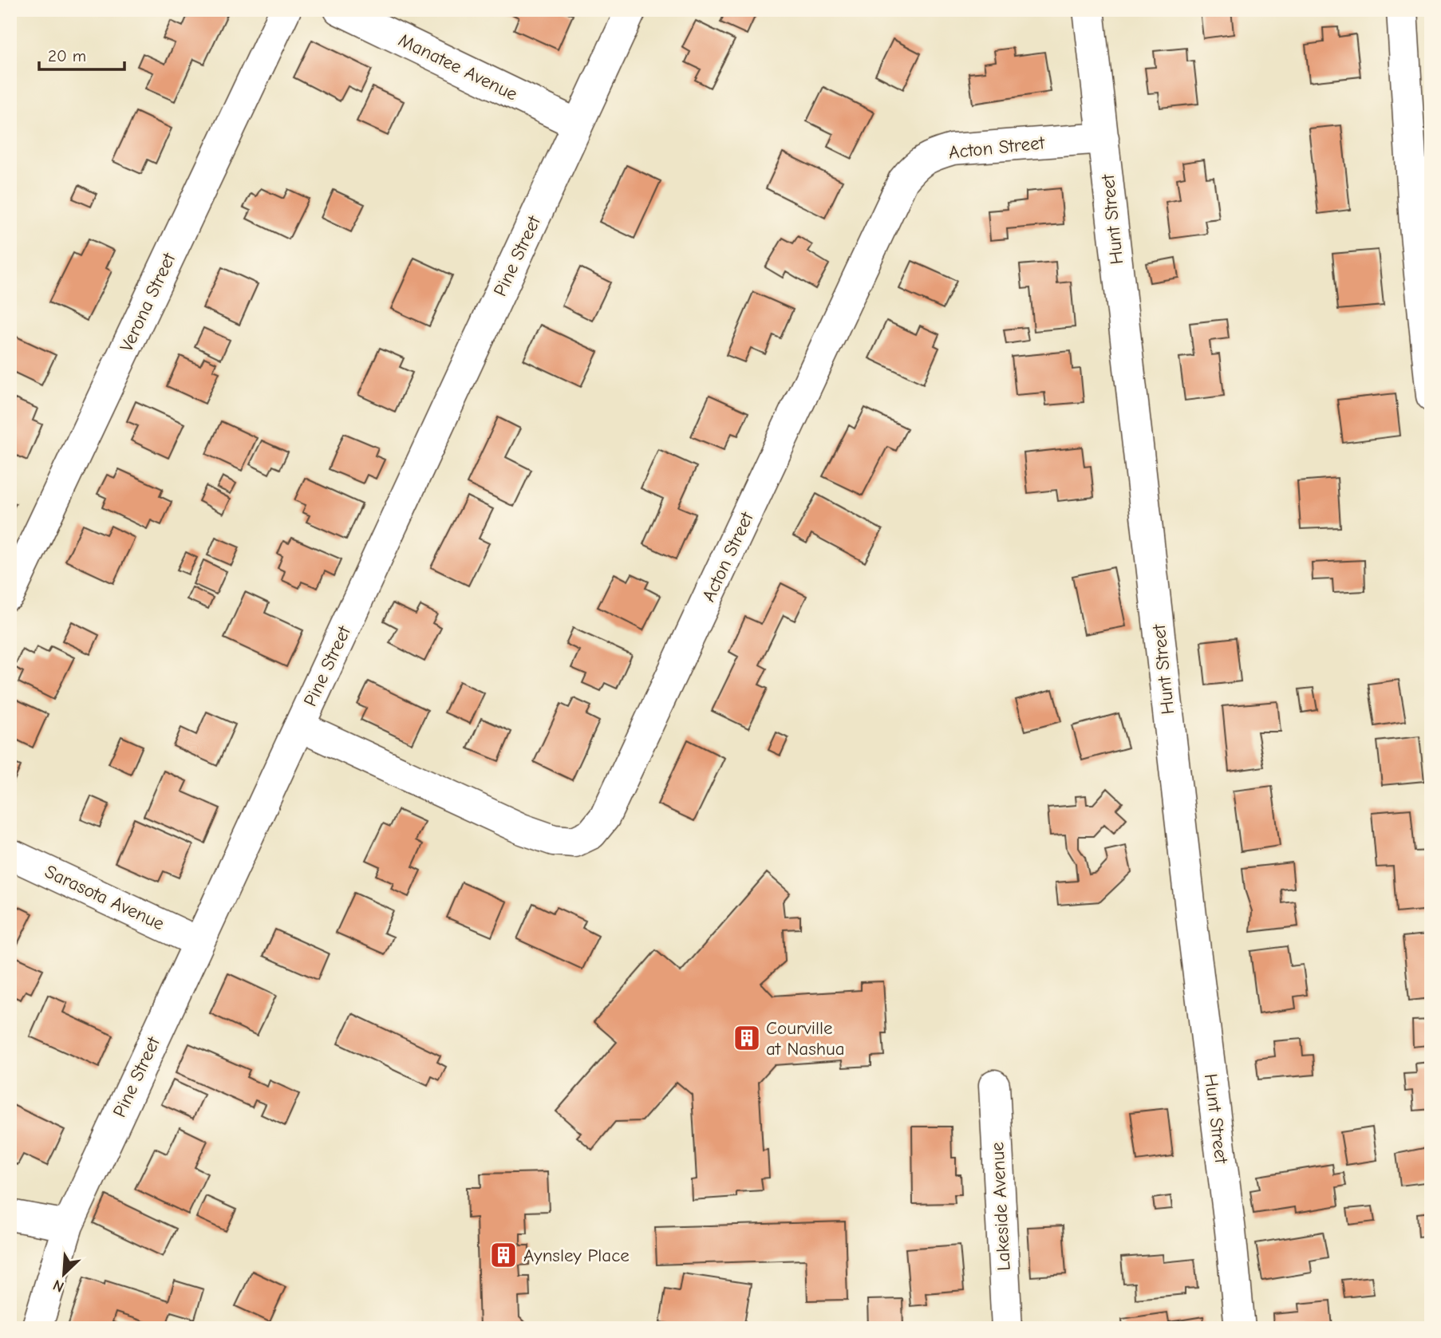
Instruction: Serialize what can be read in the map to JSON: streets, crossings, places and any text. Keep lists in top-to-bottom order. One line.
{"streets":{"street":["Manatee Avenue","Acton Street","Hunt Street","Pine Street","Verona Street","Sarasota Avenue","Lakeside Avenue"]},"crossings":[["Manatee Avenue","Pine Street"],["Acton Street","Hunt Street"],["Acton Street","Pine Street"],["Pine Street","Sarasota Avenue"]],"places":{"building":["Courville at Nashua","Aynsley Place"]},"scale_bar":"20 m","north":"bottom left"}
